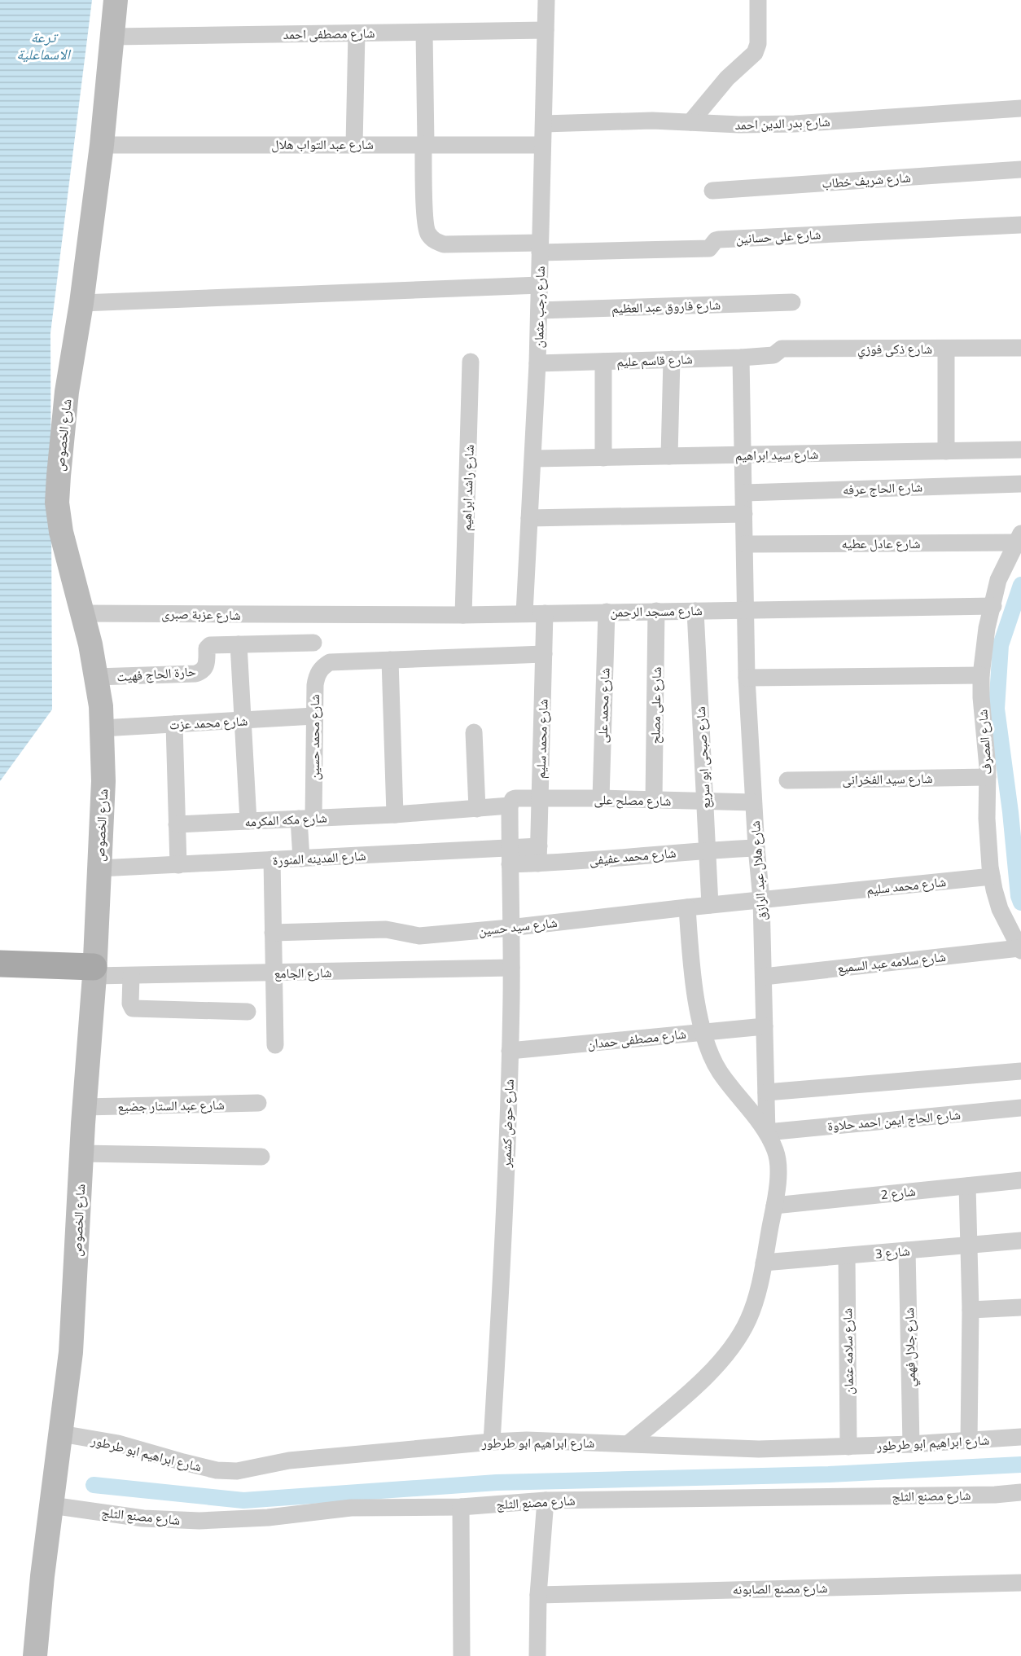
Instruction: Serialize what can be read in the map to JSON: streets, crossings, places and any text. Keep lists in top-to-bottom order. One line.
{"streets":{"main road":["شارع الخصوص"],"street":["شارع مصطفى احمد","شارع بدر الدين احمد","شارع عبد التواب هلال","شارع شريف خطاب","شارع على حسانين","شارع فاروق عبد العظيم","شارع رجب عثمان","شارع ذكى فوزي","شارع قاسم عليم","شارع سيد ابراهيم","شارع راشد ابراهيم","شارع الحاج عرفه","شارع عادل عطيه","شارع مسجد الرحمن","شارع عزبة صبرى","حارة الحاج فهيت","شارع محمد على","شارع على مصلح","شارع محمد عزت","شارع محمد حسين","شارع محمد سليم","شارع المصرف","شارع صبحى ابو سريع","شارع سيد الفخرانى","شارع مصلح على","شارع مكه المكرمه","شارع محمد عفيفى","شارع المدينه المنورة","شارع هلال عبد الرازق","شارع سيد حسين","شارع سلامه عبد السميع","شارع الجامع","شارع مصطفى حمدان","شارع عبد الستار جضيع","شارع الحاج ايمن احمد حلاوة","شارع حوض كشمير","شارع 2","شارع 3","شارع جلال فهمي","شارع سلامه عثمان","شارع ابراهيم ابو طرطور","شارع مصنع الثلج","شارع مصنع الصابونه"]},"crossings":[["شارع مصطفى احمد","شارع رجب عثمان"],["شارع مصطفى احمد","شارع الخصوص"],["شارع بدر الدين احمد","شارع رجب عثمان"],["شارع عبد التواب هلال","شارع على حسانين"],["شارع عبد التواب هلال","شارع رجب عثمان"],["شارع عبد التواب هلال","شارع الخصوص"],["شارع على حسانين","شارع رجب عثمان"],["شارع فاروق عبد العظيم","شارع رجب عثمان"],["شارع رجب عثمان","شارع قاسم عليم"],["شارع رجب عثمان","شارع سيد ابراهيم"],["شارع رجب عثمان","شارع مسجد الرحمن"],["شارع ذكى فوزي","شارع قاسم عليم"],["شارع قاسم عليم","شارع هلال عبد الرازق"],["شارع الخصوص","شارع عزبة صبرى"],["شارع الخصوص","حارة الحاج فهيت"],["شارع الخصوص","شارع محمد عزت"],["شارع الخصوص","شارع المدينه المنورة"],["شارع الخصوص","شارع الجامع"],["شارع الخصوص","شارع عبد الستار جضيع"],["شارع الخصوص","شارع ابراهيم ابو طرطور"],["شارع الخصوص","شارع مصنع الثلج"],["شارع سيد ابراهيم","شارع هلال عبد الرازق"],["شارع راشد ابراهيم","شارع مسجد الرحمن"],["شارع الحاج عرفه","شارع هلال عبد الرازق"],["شارع عادل عطيه","شارع المصرف"],["شارع عادل عطيه","شارع هلال عبد الرازق"],["شارع مسجد الرحمن","شارع عزبة صبرى"],["شارع مسجد الرحمن","شارع محمد على"],["شارع مسجد الرحمن","شارع على مصلح"],["شارع مسجد الرحمن","شارع محمد سليم"],["شارع مسجد الرحمن","شارع المصرف"],["شارع مسجد الرحمن","شارع صبحى ابو سريع"],["شارع مسجد الرحمن","شارع هلال عبد الرازق"],["شارع محمد على","شارع مصلح على"],["شارع على مصلح","شارع مصلح على"],["شارع محمد عزت","شارع محمد حسين"],["شارع محمد حسين","شارع مكه المكرمه"],["شارع محمد حسين","شارع المدينه المنورة"],["شارع محمد سليم","شارع المصرف"],["شارع محمد سليم","شارع مصلح على"],["شارع محمد سليم","شارع محمد عفيفى"],["شارع محمد سليم","شارع هلال عبد الرازق"],["شارع محمد سليم","شارع سيد حسين"],["شارع المصرف","شارع سيد الفخرانى"],["شارع المصرف","شارع سلامه عبد السميع"],["شارع صبحى ابو سريع","شارع مصلح على"],["شارع صبحى ابو سريع","شارع محمد عفيفى"],["شارع صبحى ابو سريع","شارع سيد حسين"],["شارع مصلح على","شارع مكه المكرمه"],["شارع مصلح على","شارع هلال عبد الرازق"],["شارع مصلح على","شارع حوض كشمير"],["شارع مكه المكرمه","شارع حوض كشمير"],["شارع محمد عفيفى","شارع المدينه المنورة"],["شارع محمد عفيفى","شارع هلال عبد الرازق"],["شارع محمد عفيفى","شارع حوض كشمير"],["شارع المدينه المنورة","شارع حوض كشمير"],["شارع هلال عبد الرازق","شارع سيد حسين"],["شارع هلال عبد الرازق","شارع سلامه عبد السميع"],["شارع هلال عبد الرازق","شارع مصطفى حمدان"],["شارع هلال عبد الرازق","شارع الحاج ايمن احمد حلاوة"],["شارع سيد حسين","شارع حوض كشمير"],["شارع الجامع","شارع حوض كشمير"],["شارع مصطفى حمدان","شارع حوض كشمير"],["شارع حوض كشمير","شارع ابراهيم ابو طرطور"],["شارع 3","شارع جلال فهمي"],["شارع 3","شارع سلامه عثمان"],["شارع جلال فهمي","شارع ابراهيم ابو طرطور"],["شارع سلامه عثمان","شارع ابراهيم ابو طرطور"]],"water":["ترعة الاسماعلية"]}
